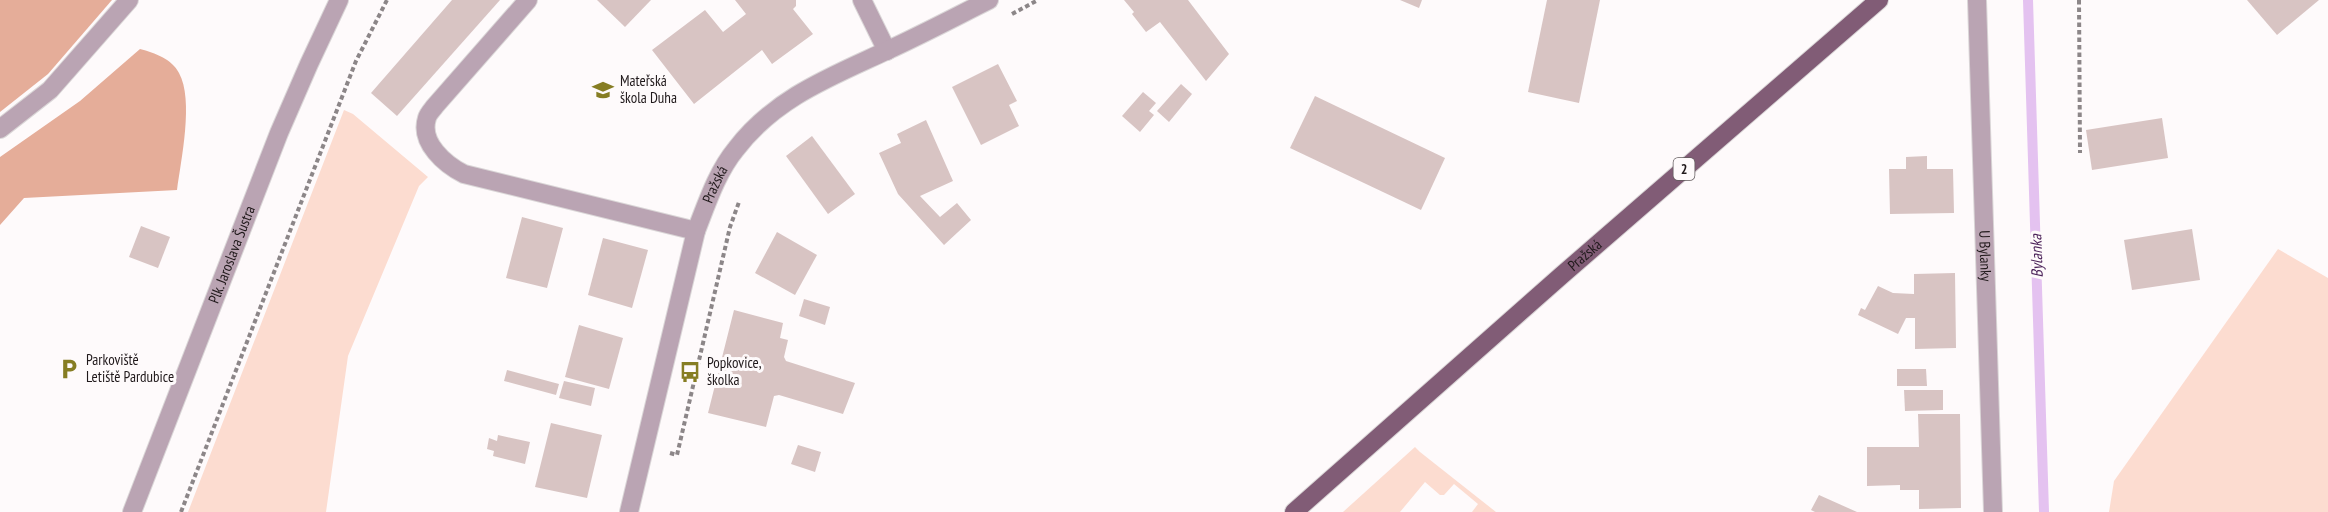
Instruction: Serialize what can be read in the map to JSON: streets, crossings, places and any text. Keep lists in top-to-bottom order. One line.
{"streets":{"main road":["2","Pražská"],"street":["Plk. Jaroslava Šustra","U Bylanky"]},"water":["Bylanka"],"places":{"school or university":["Mateřská škola Duha"],"parking":["Parkoviště Letiště Pardubice"],"bus stop":["Popkovice, školka"]}}
